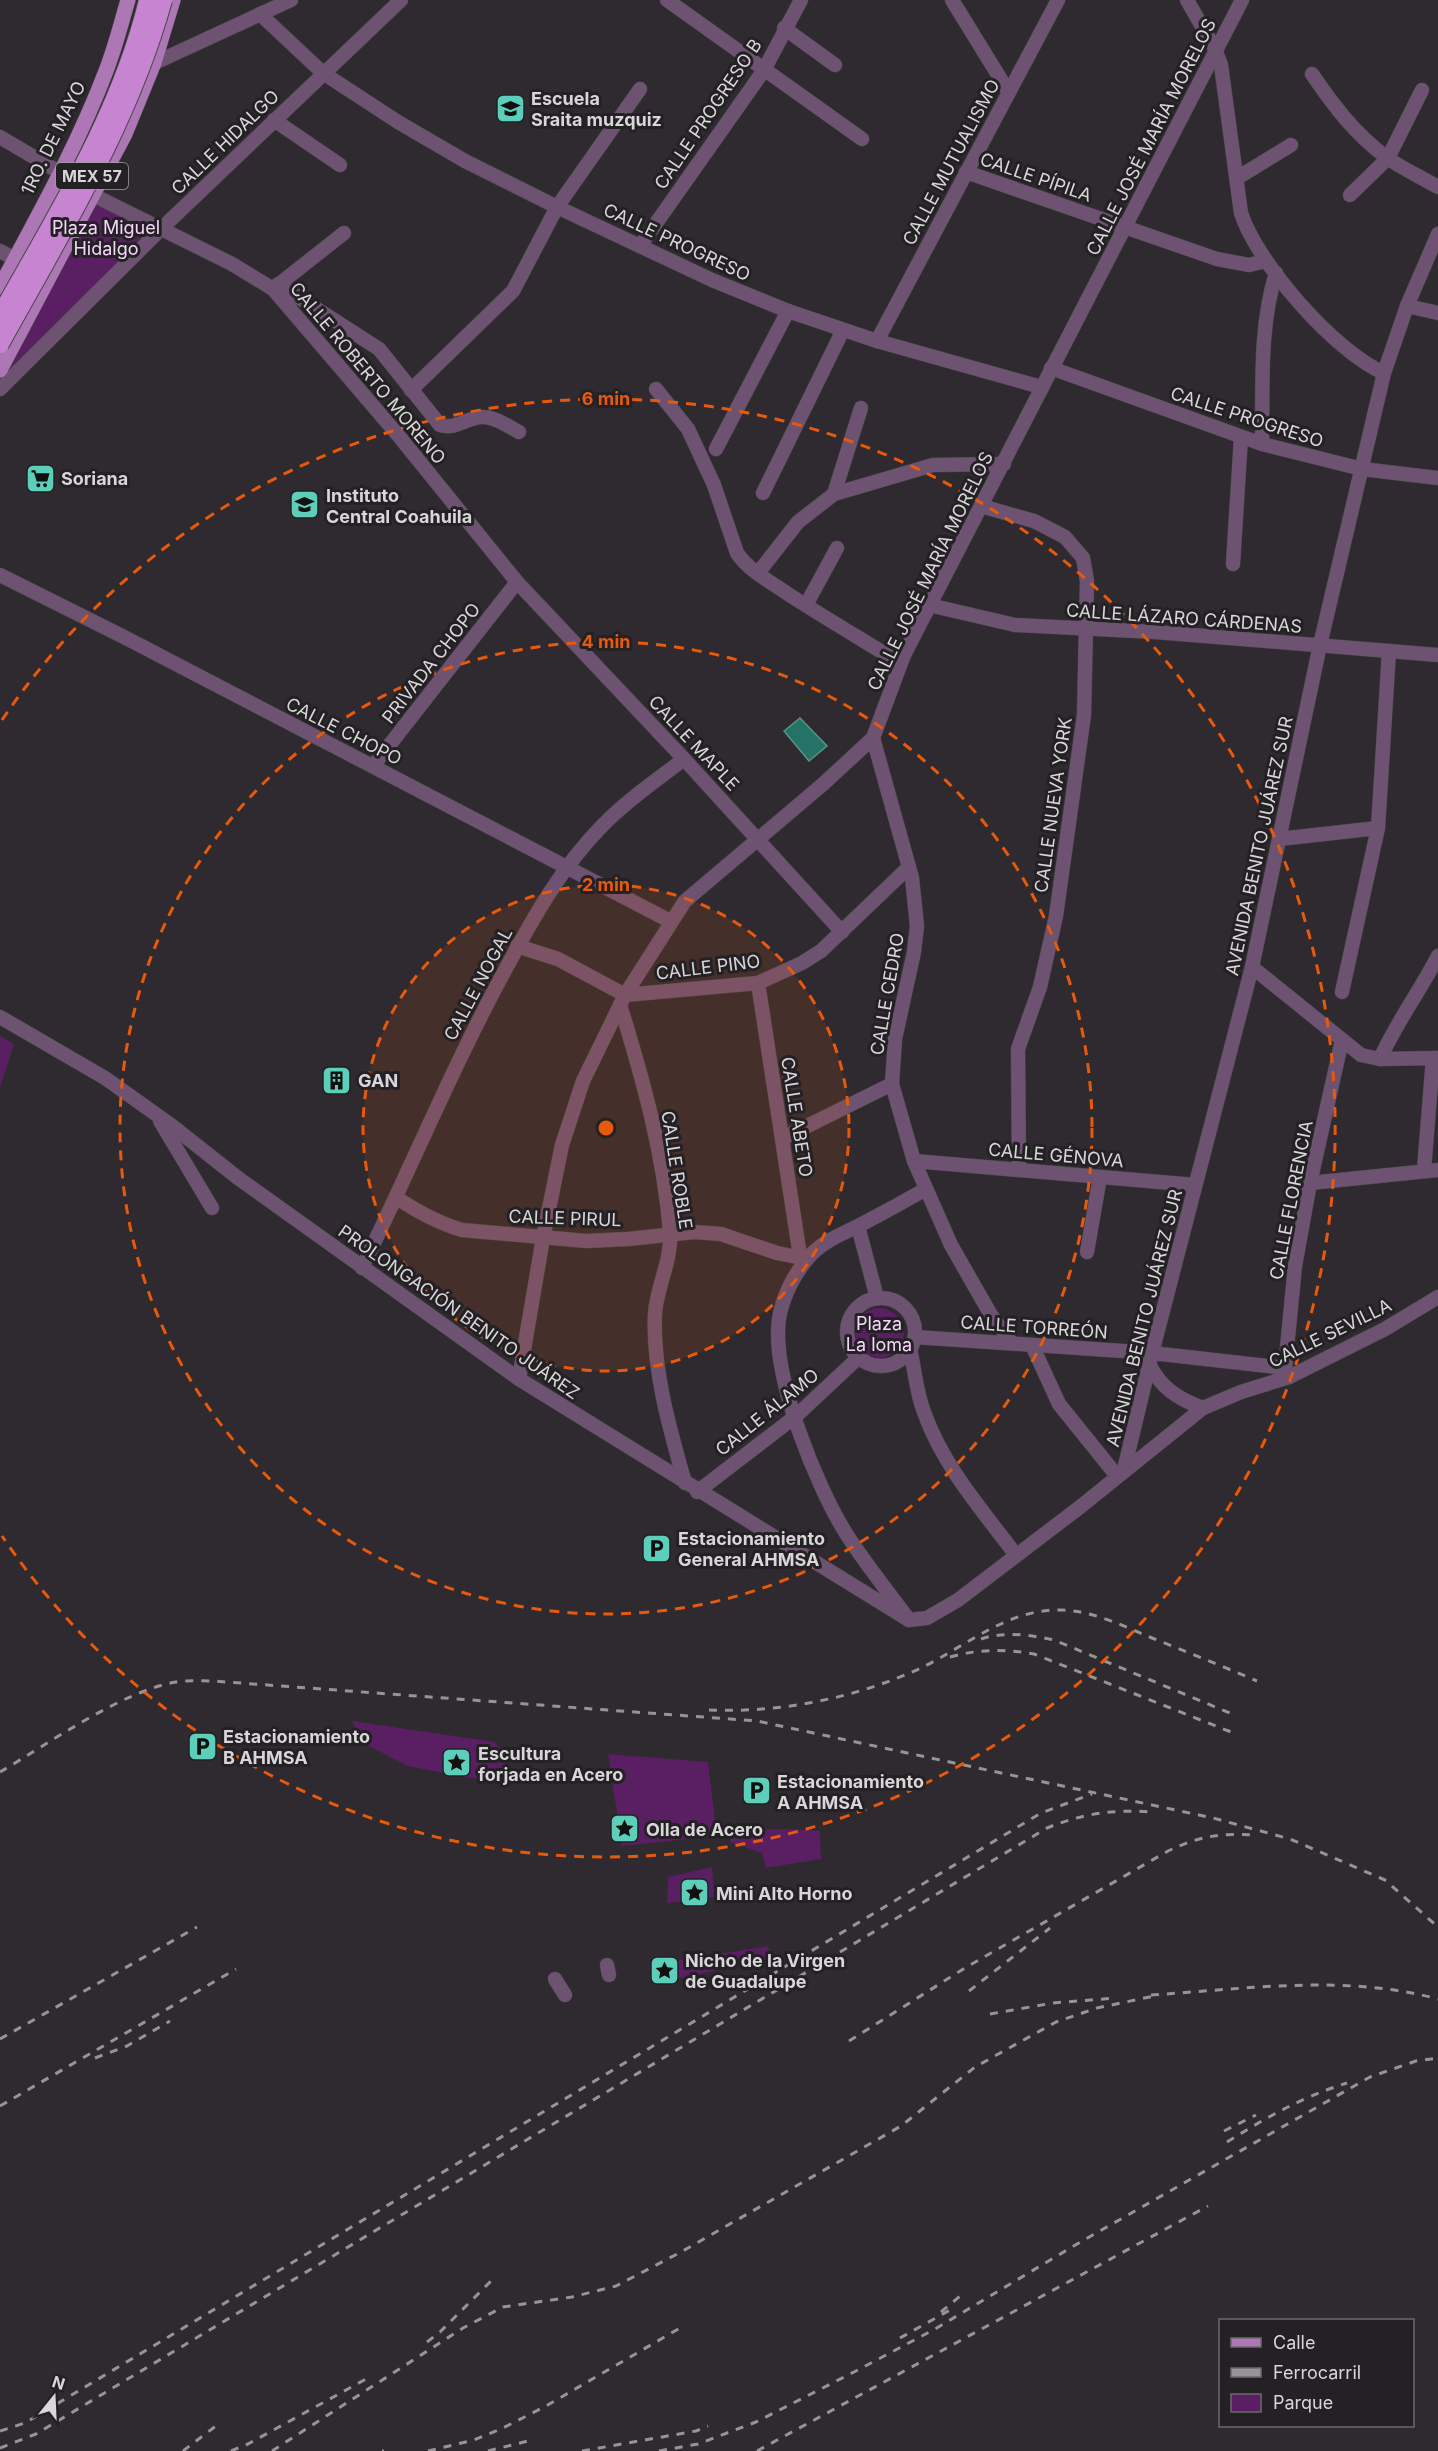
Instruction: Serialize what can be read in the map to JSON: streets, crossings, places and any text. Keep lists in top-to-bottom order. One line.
{"streets":{"highway":["MEX 57"],"main road":["1RO. DE MAYO"],"street":["CALLE PROGRESO B","CALLE JOSÉ MARÍA MORELOS","CALLE HIDALGO","CALLE MUTUALISMO","CALLE PÍPILA","CALLE PROGRESO","CALLE ROBERTO MORENO","CALLE LÁZARO CÁRDENAS","PRIVADA CHOPO","CALLE CHOPO","CALLE MAPLE","CALLE NUEVA YORK","AVENIDA BENITO JUÁREZ SUR","CALLE PINO","CALLE NOGAL","CALLE CEDRO","CALLE ABETO","CALLE GÉNOVA","CALLE ROBLE","CALLE FLORENCIA","CALLE PIRUL","PROLONGACIÓN BENITO JUÁREZ","CALLE TORREÓN","CALLE SEVILLA","CALLE ÁLAMO"]},"crossings":[["CALLE PROGRESO B","CALLE PROGRESO"],["CALLE JOSÉ MARÍA MORELOS","CALLE PÍPILA"],["CALLE JOSÉ MARÍA MORELOS","CALLE PROGRESO"],["CALLE JOSÉ MARÍA MORELOS","CALLE LÁZARO CÁRDENAS"],["CALLE JOSÉ MARÍA MORELOS","CALLE CHOPO"],["CALLE JOSÉ MARÍA MORELOS","CALLE MAPLE"],["CALLE JOSÉ MARÍA MORELOS","CALLE NUEVA YORK"],["CALLE JOSÉ MARÍA MORELOS","CALLE PINO"],["CALLE JOSÉ MARÍA MORELOS","CALLE CEDRO"],["CALLE JOSÉ MARÍA MORELOS","CALLE ROBLE"],["CALLE JOSÉ MARÍA MORELOS","CALLE PIRUL"],["CALLE JOSÉ MARÍA MORELOS","PROLONGACIÓN BENITO JUÁREZ"],["CALLE HIDALGO","CALLE PROGRESO"],["CALLE HIDALGO","CALLE ROBERTO MORENO"],["CALLE MUTUALISMO","CALLE PÍPILA"],["CALLE MUTUALISMO","CALLE PROGRESO"],["CALLE PROGRESO","AVENIDA BENITO JUÁREZ SUR"],["CALLE ROBERTO MORENO","PRIVADA CHOPO"],["CALLE ROBERTO MORENO","CALLE MAPLE"],["CALLE LÁZARO CÁRDENAS","CALLE NUEVA YORK"],["CALLE LÁZARO CÁRDENAS","AVENIDA BENITO JUÁREZ SUR"],["PRIVADA CHOPO","CALLE CHOPO"],["PRIVADA CHOPO","CALLE MAPLE"],["CALLE CHOPO","CALLE NOGAL"],["CALLE MAPLE","CALLE PINO"],["CALLE MAPLE","CALLE NOGAL"],["CALLE NUEVA YORK","CALLE GÉNOVA"],["AVENIDA BENITO JUÁREZ SUR","CALLE GÉNOVA"],["AVENIDA BENITO JUÁREZ SUR","CALLE TORREÓN"],["AVENIDA BENITO JUÁREZ SUR","CALLE SEVILLA"],["CALLE PINO","CALLE CEDRO"],["CALLE PINO","CALLE ABETO"],["CALLE PINO","CALLE ROBLE"],["CALLE NOGAL","CALLE PIRUL"],["CALLE NOGAL","PROLONGACIÓN BENITO JUÁREZ"],["CALLE CEDRO","CALLE GÉNOVA"],["CALLE CEDRO","CALLE TORREÓN"],["CALLE ABETO","CALLE PIRUL"],["CALLE ROBLE","CALLE PIRUL"],["CALLE ROBLE","PROLONGACIÓN BENITO JUÁREZ"],["CALLE FLORENCIA","CALLE TORREÓN"],["CALLE FLORENCIA","CALLE SEVILLA"],["PROLONGACIÓN BENITO JUÁREZ","CALLE ÁLAMO"],["CALLE TORREÓN","CALLE SEVILLA"],["CALLE TORREÓN","CALLE ÁLAMO"]],"parks":["Plaza Miguel Hidalgo","Plaza La loma"],"places":{"school or university":["Escuela Sraita muzquiz","Instituto Central Coahuila"],"supermarket":["Soriana"],"building":["GAN"],"parking":["Estacionamiento General AHMSA","Estacionamiento B AHMSA","Estacionamiento A AHMSA"],"place":["Escultura forjada en Acero","Olla de Acero","Mini Alto Horno","Nicho de la Virgen de Guadalupe"]},"legend":["Calle","Ferrocarril","Parque"],"north":"top","rings":["6 min","4 min","2 min"]}
